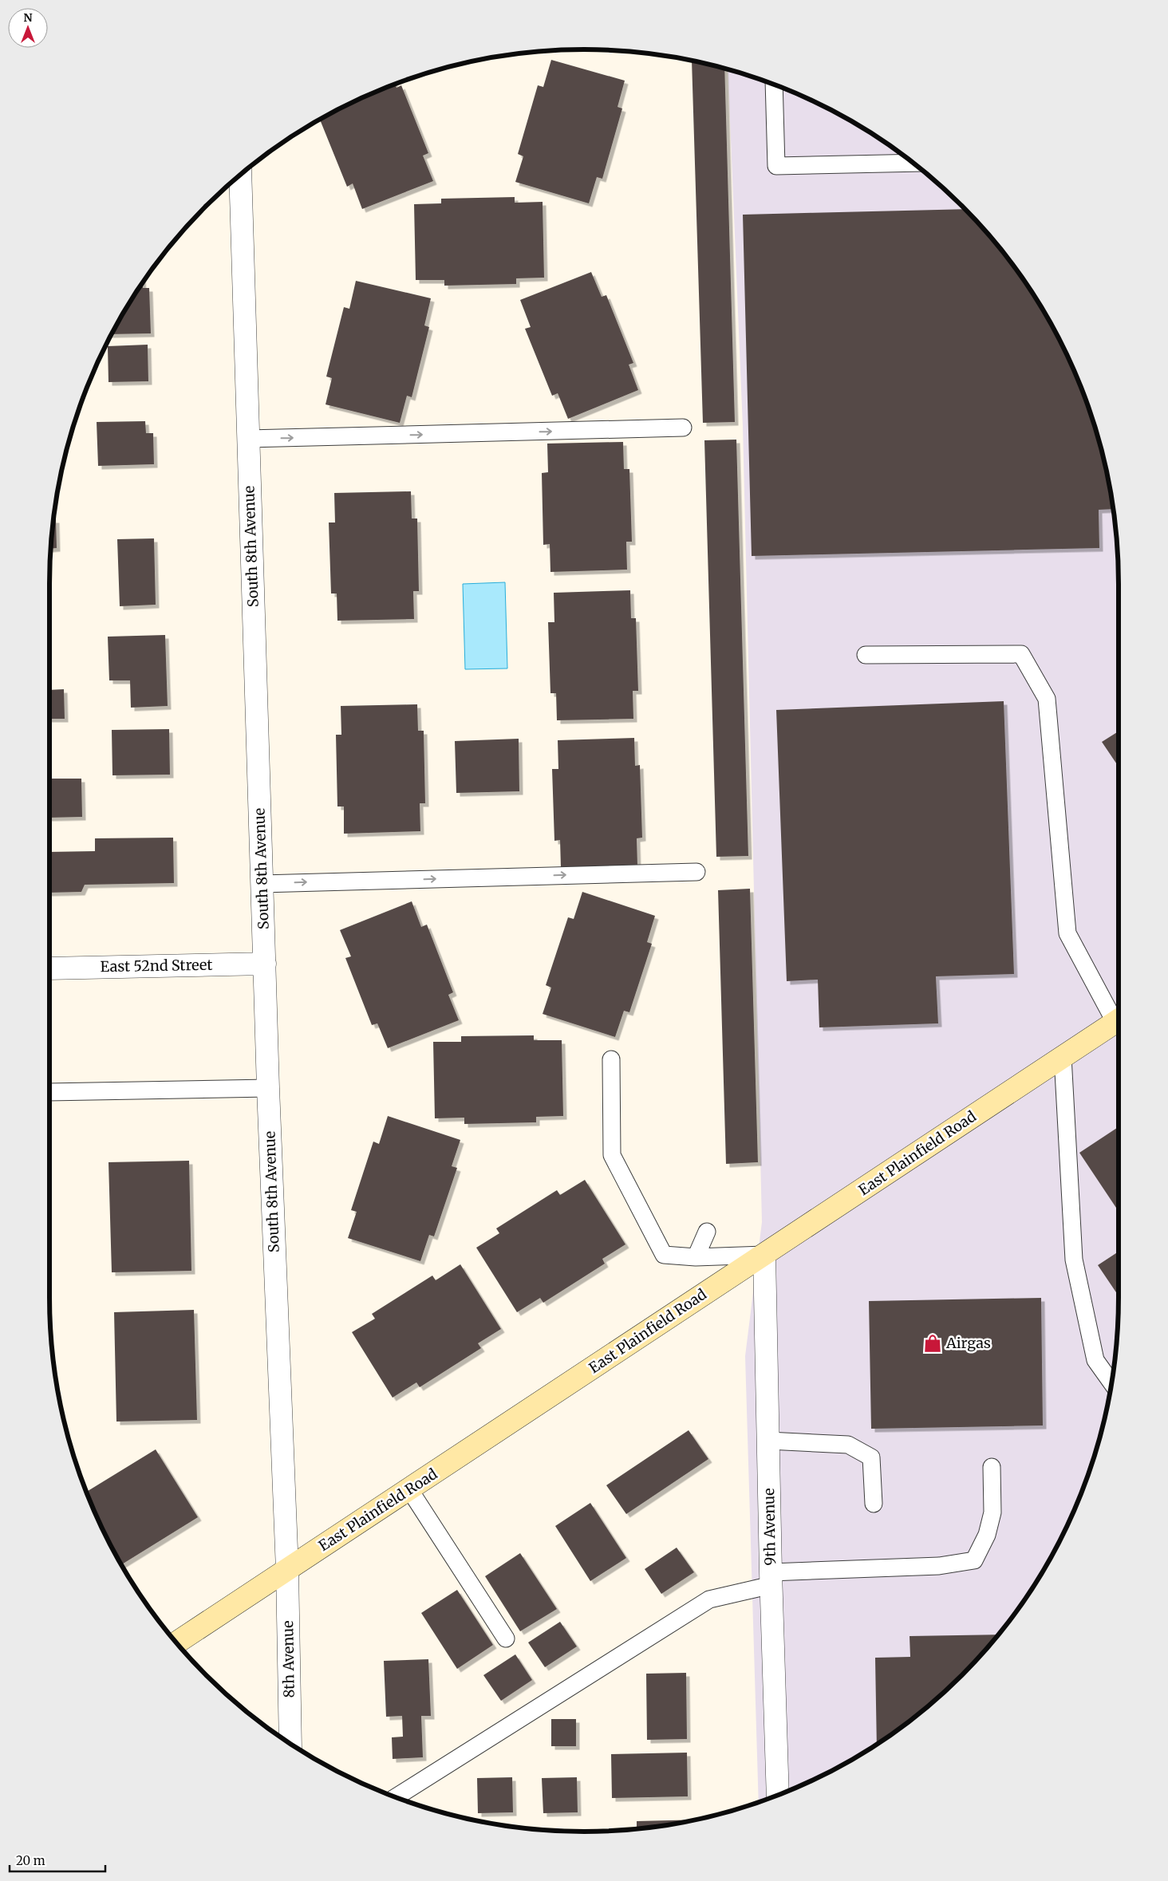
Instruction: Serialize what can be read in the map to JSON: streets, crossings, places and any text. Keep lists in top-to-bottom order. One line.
{"streets":{"main road":["East Plainfield Road"],"street":["South 8th Avenue","East 52nd Street","9th Avenue","8th Avenue"]},"crossings":[["South 8th Avenue","East 52nd Street"],["South 8th Avenue","East Plainfield Road"],["South 8th Avenue","8th Avenue"],["East Plainfield Road","9th Avenue"],["East Plainfield Road","8th Avenue"]],"places":{"shop":["Airgas"]},"scale_bar":"20 m","north":"top"}
